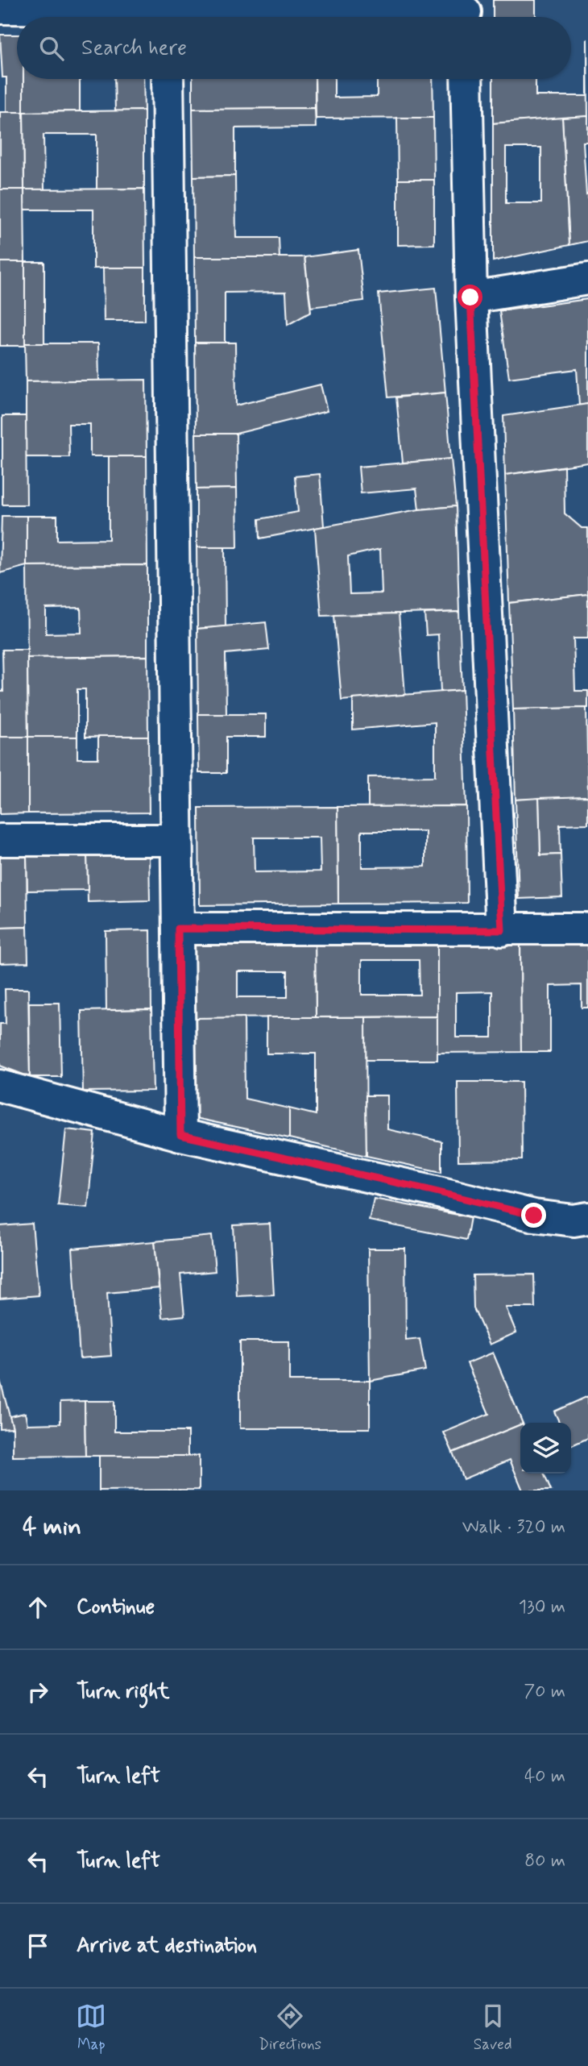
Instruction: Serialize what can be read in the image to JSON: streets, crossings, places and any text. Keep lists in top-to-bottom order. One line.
{"page":{"search":"Search here","heading":["4 min","Walk · 320 m"],"list":[["Continue","130 m"],["Turn right","70 m"],["Turn left","40 m"],["Turn left","80 m"],"Arrive at destination"],"nav":["Map","Directions","Saved"]}}
